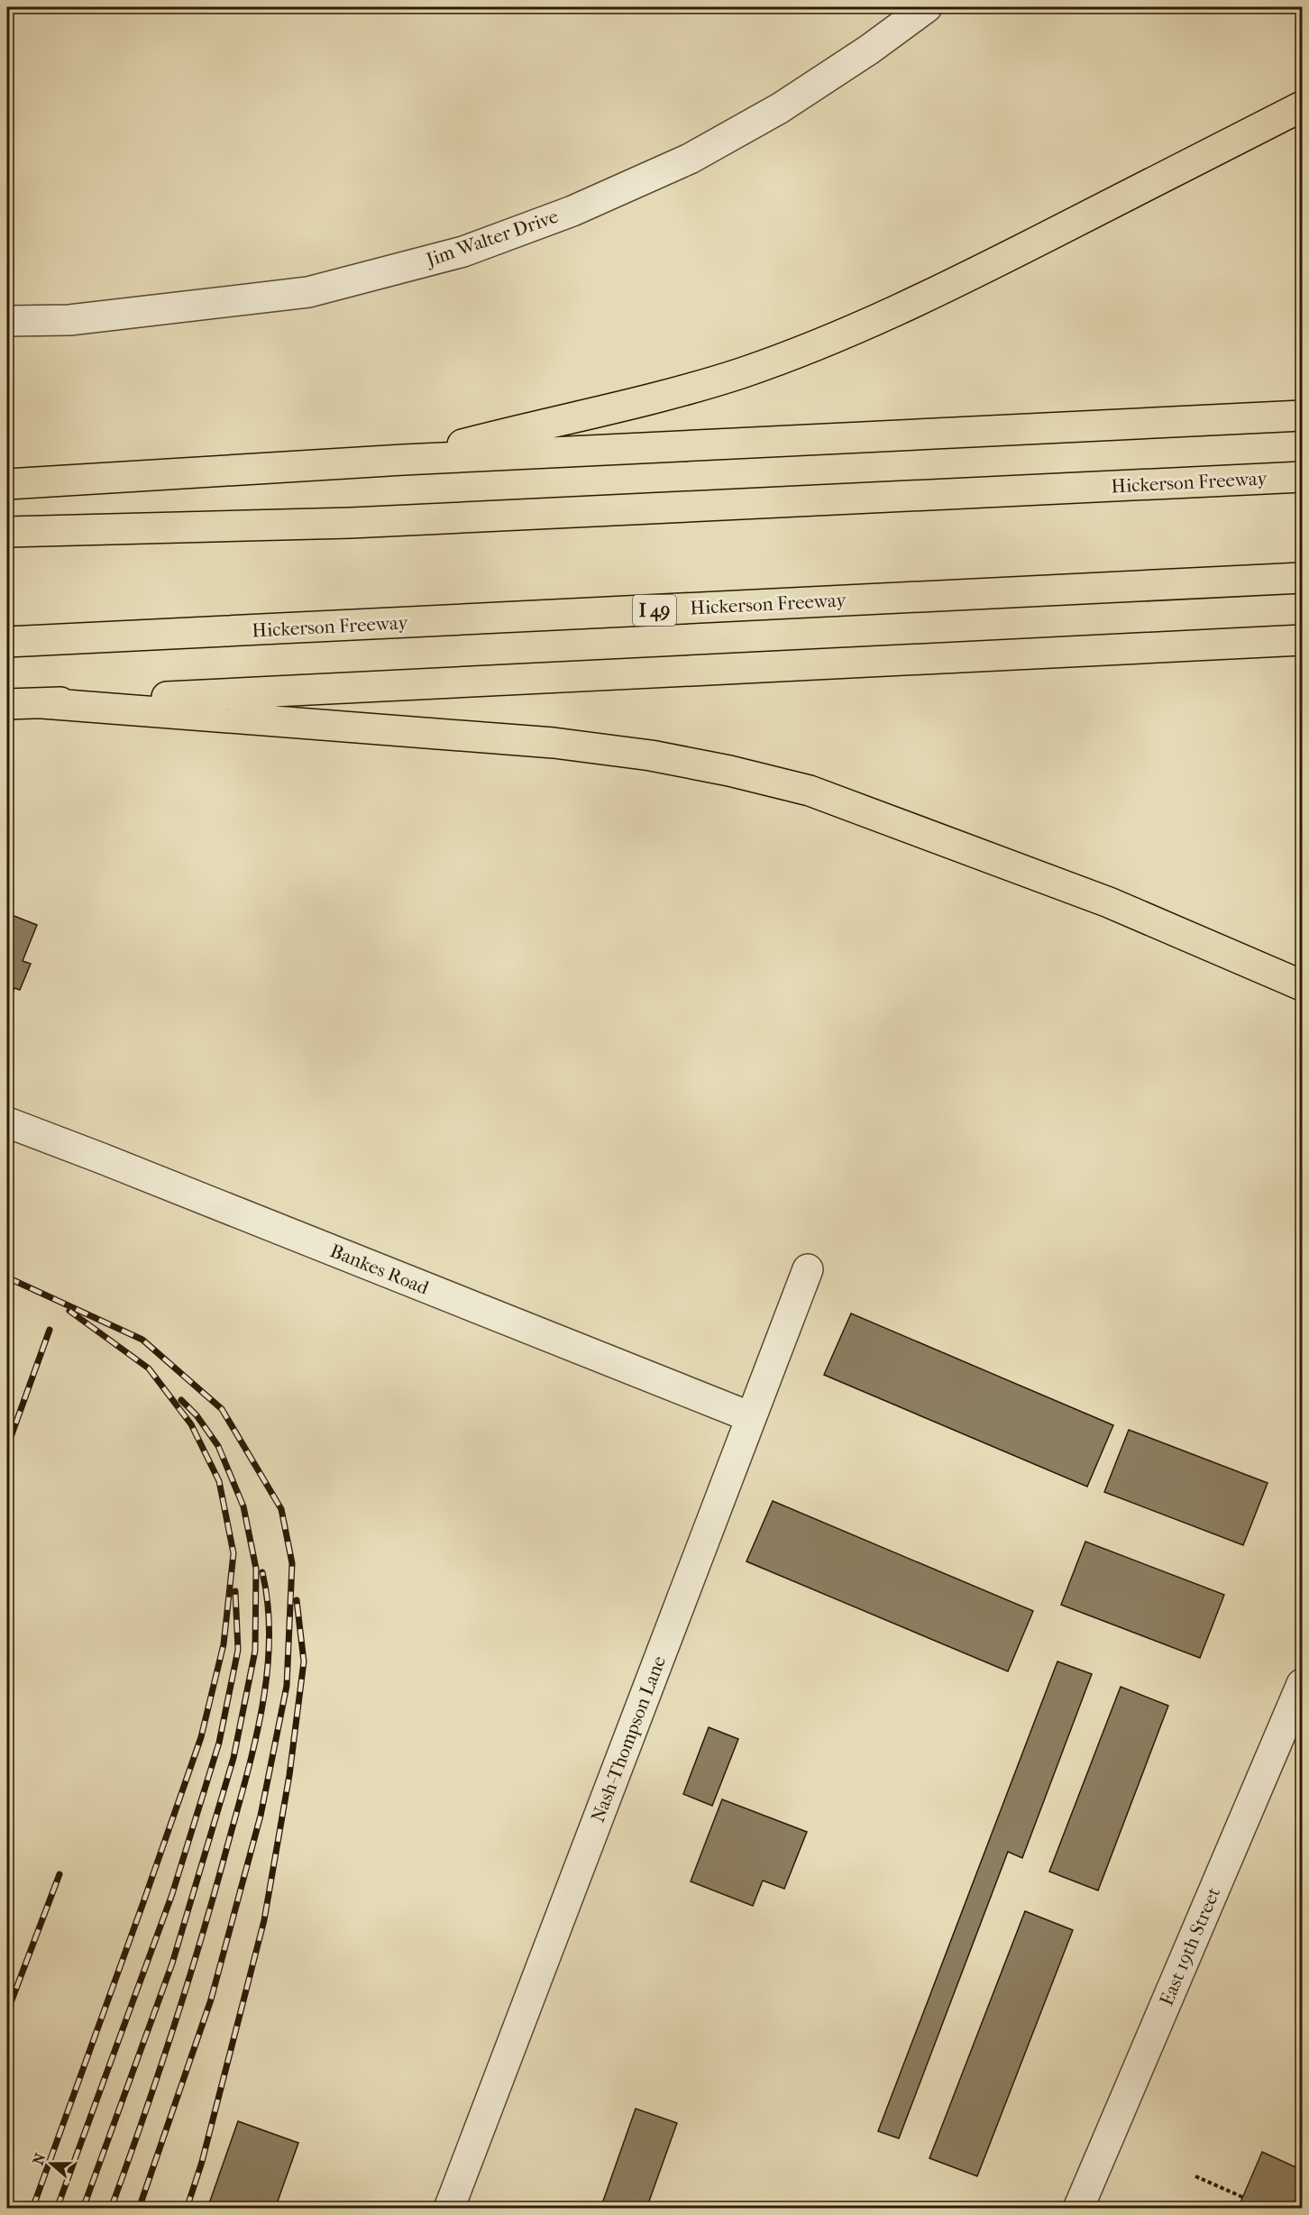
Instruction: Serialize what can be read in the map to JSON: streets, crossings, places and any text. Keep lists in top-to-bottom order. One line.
{"streets":{"highway":["Hickerson Freeway","I 49"],"street":["Jim Walter Drive","Bankes Road","Nash-Thompson Lane","East 19th Street"]},"crossings":[["Bankes Road","Nash-Thompson Lane"]],"north":"left"}
